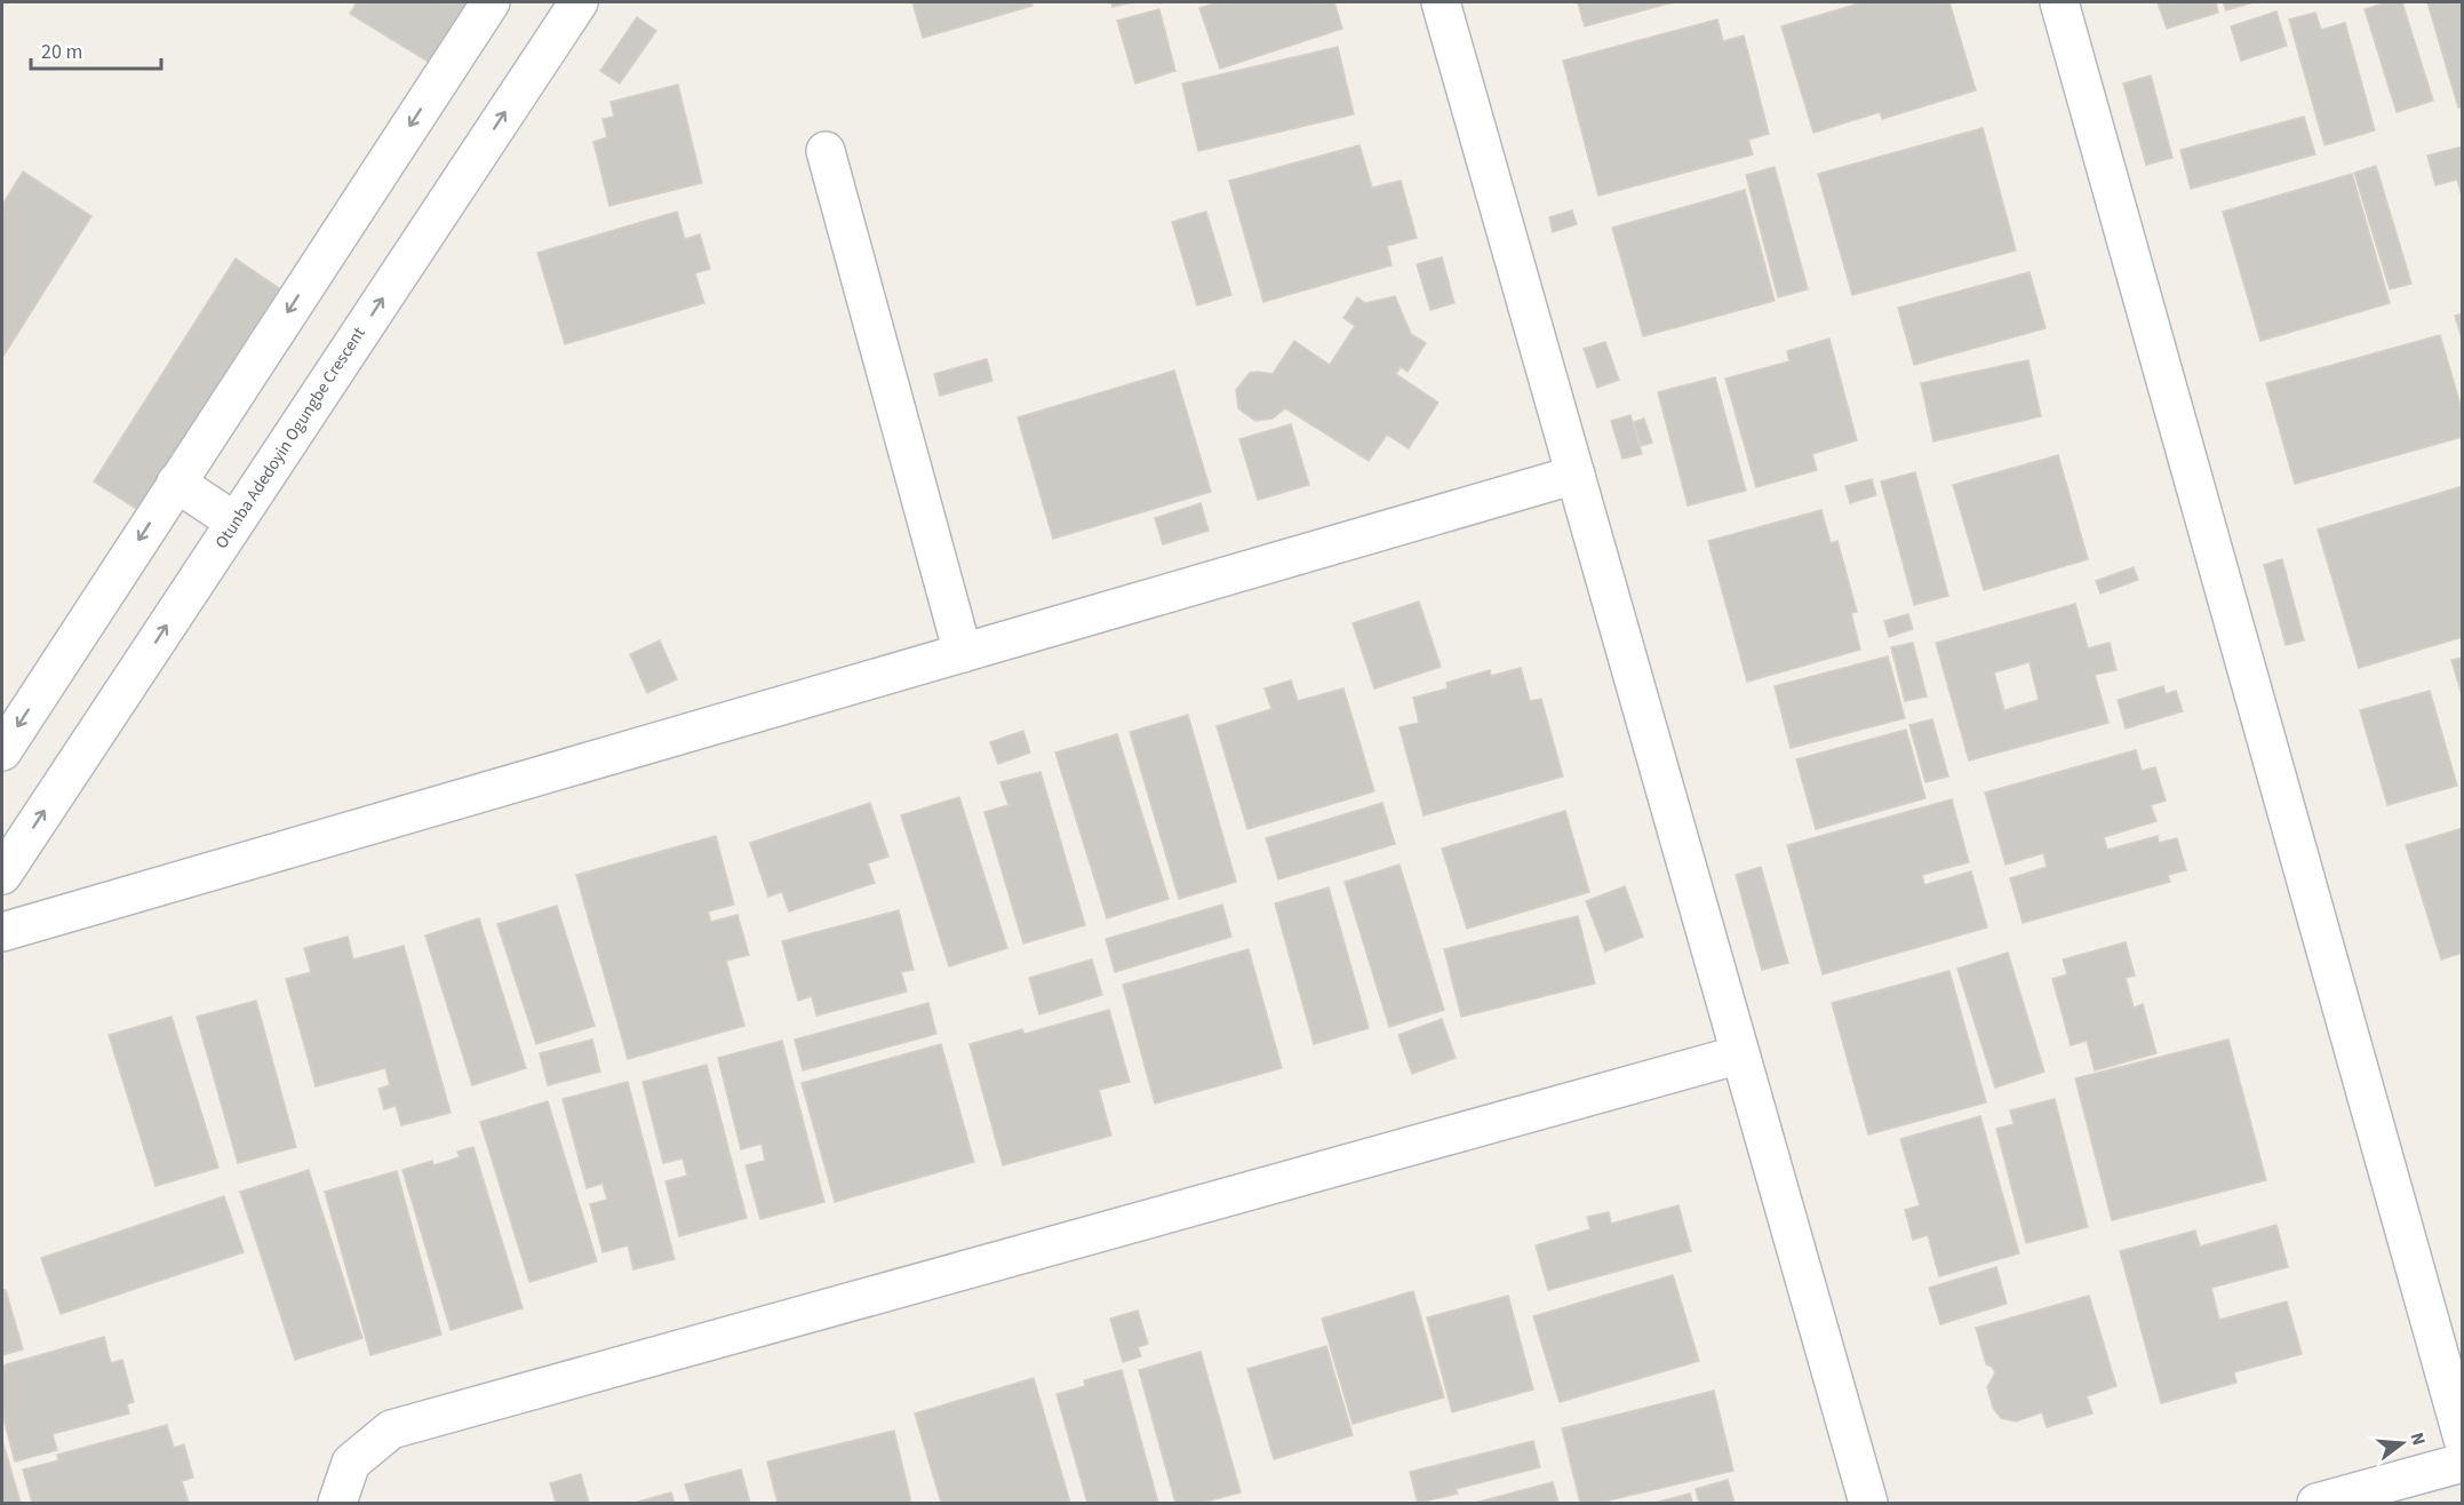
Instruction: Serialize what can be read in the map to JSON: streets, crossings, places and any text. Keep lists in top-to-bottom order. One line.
{"streets":{"street":["Otunba Adedoyin Ogungbe Crescent"]},"scale_bar":"20 m","north":"right"}
